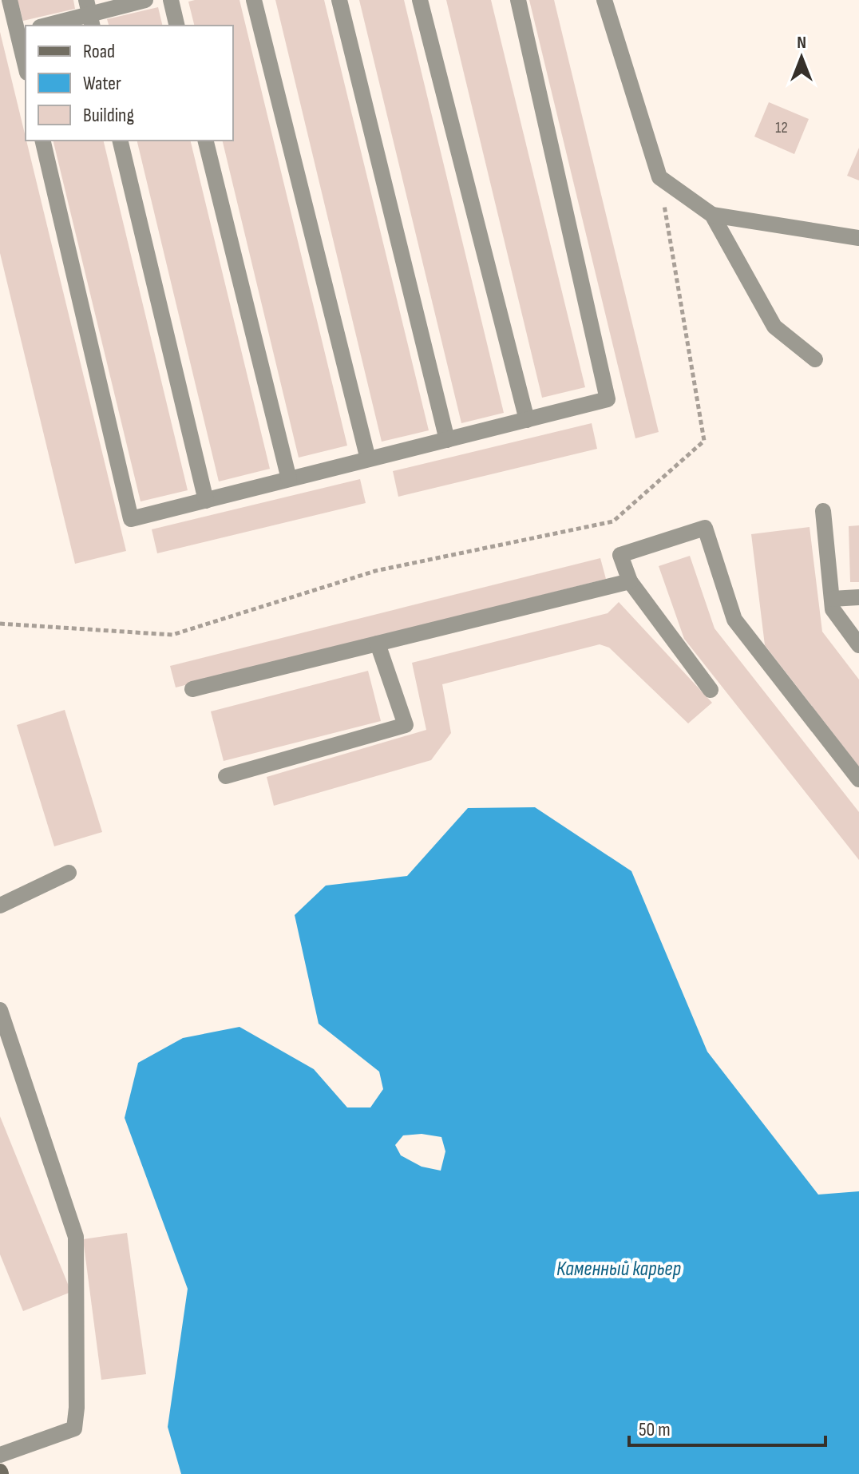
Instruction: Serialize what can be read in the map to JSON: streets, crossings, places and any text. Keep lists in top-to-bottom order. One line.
{"water":["Каменный карьер"],"house_numbers":["12"],"legend":["Road","Water","Building"],"scale_bar":"50 m","north":"top"}
